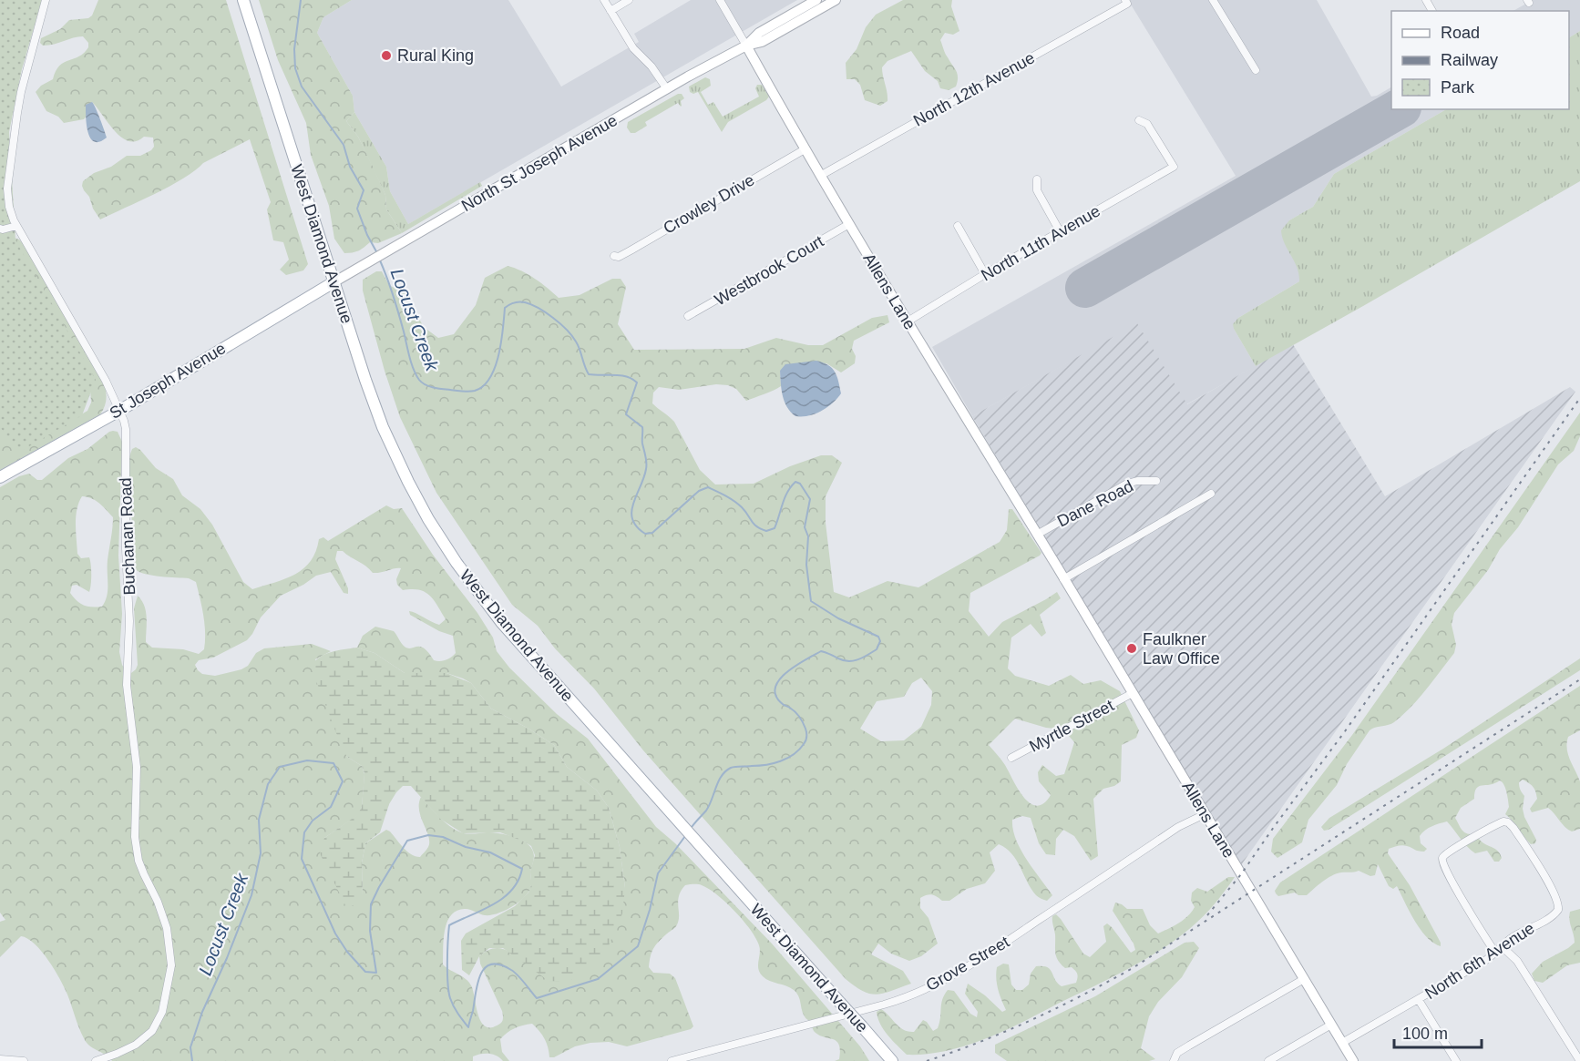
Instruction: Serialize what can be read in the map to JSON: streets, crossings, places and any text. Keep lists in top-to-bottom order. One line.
{"streets":{"main road":["West Diamond Avenue","St Joseph Avenue"],"street":["North 12th Avenue","North St Joseph Avenue","Crowley Drive","North 11th Avenue","Westbrook Court","Allens Lane","Dane Road","Buchanan Road","Myrtle Street","North 6th Avenue","Grove Street"]},"crossings":[["North 12th Avenue","Allens Lane"],["North St Joseph Avenue","West Diamond Avenue"],["North St Joseph Avenue","Allens Lane"],["North St Joseph Avenue","St Joseph Avenue"],["Crowley Drive","Allens Lane"],["North 11th Avenue","Allens Lane"],["West Diamond Avenue","St Joseph Avenue"],["Westbrook Court","Allens Lane"],["Allens Lane","Dane Road"],["Allens Lane","Myrtle Street"],["Allens Lane","North 6th Avenue"],["Allens Lane","Grove Street"],["St Joseph Avenue","Buchanan Road"]],"water":["Locust Creek"],"places":["Rural King","Faulkner Law Office"],"legend":["Road","Railway","Park"],"scale_bar":"100 m"}
